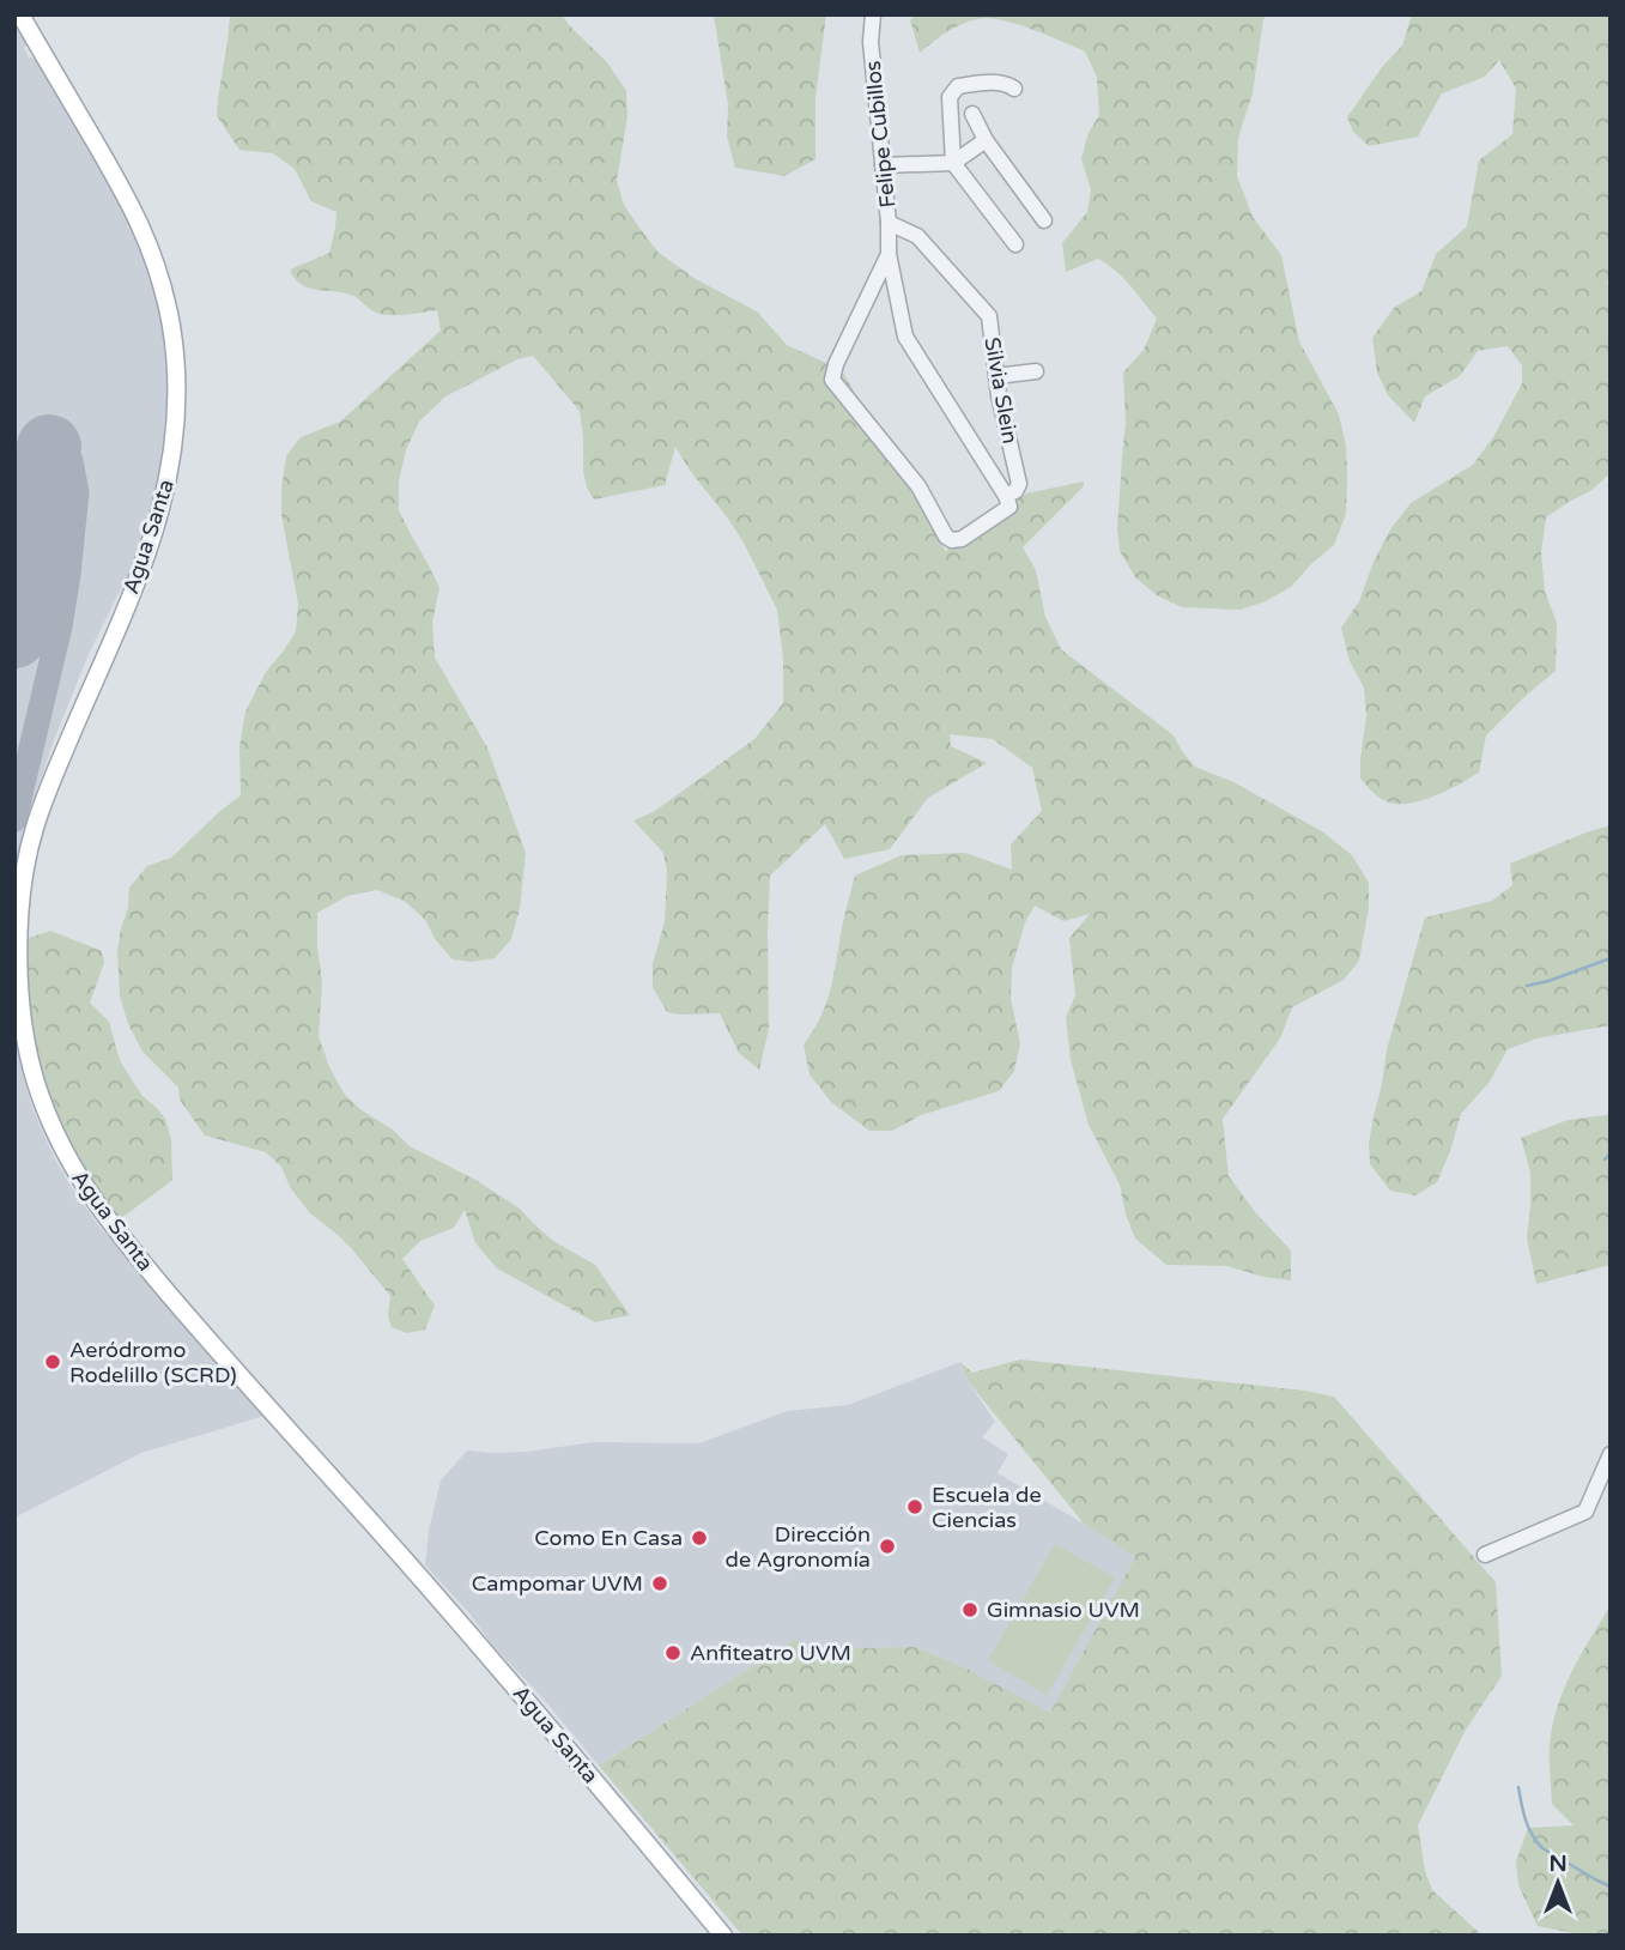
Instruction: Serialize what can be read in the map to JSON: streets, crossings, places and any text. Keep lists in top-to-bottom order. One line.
{"streets":{"main road":["Agua Santa"],"street":["Felipe Cubillos","Silvia Slein"]},"crossings":[["Felipe Cubillos","Silvia Slein"]],"places":["Aeródromo Rodelillo (SCRD)","Escuela de Ciencias","Como En Casa","Dirección de Agronomía","Campomar UVM","Gimnasio UVM","Anfiteatro UVM"],"north":"top"}
